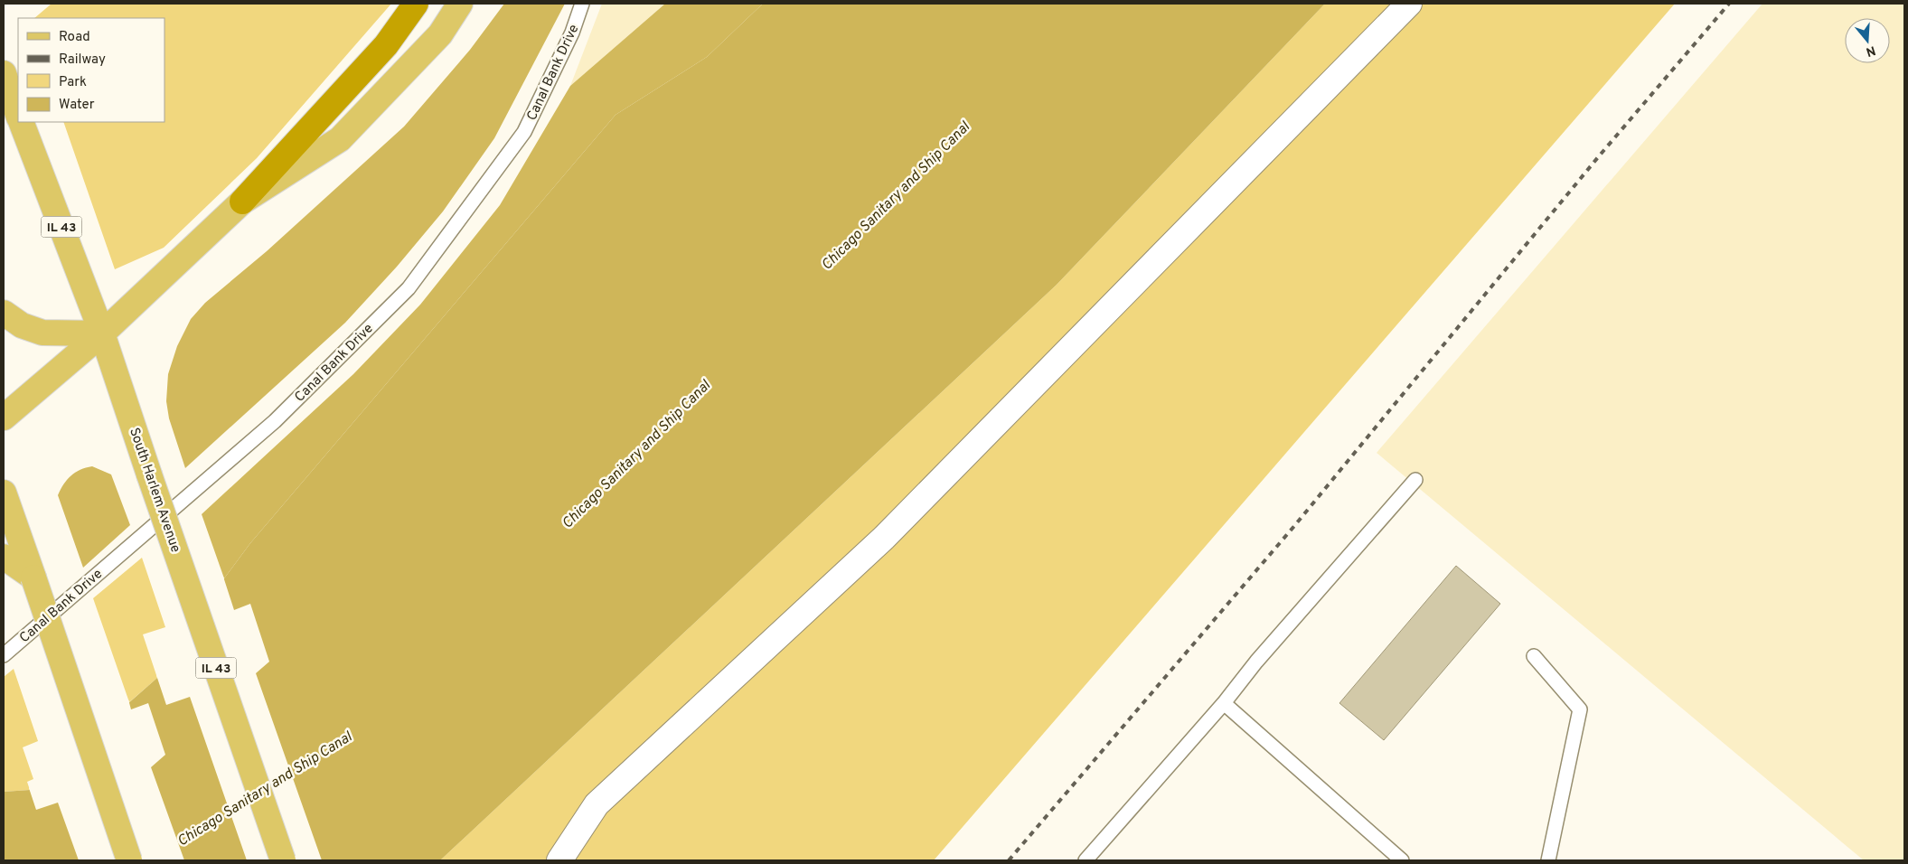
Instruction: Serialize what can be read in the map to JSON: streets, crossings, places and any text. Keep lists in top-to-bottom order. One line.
{"streets":{"main road":["IL 43","South Harlem Avenue"],"lane":["Canal Bank Drive"]},"water":["Chicago Sanitary and Ship Canal"],"legend":["Road","Railway","Park","Water"],"north":"bottom"}
